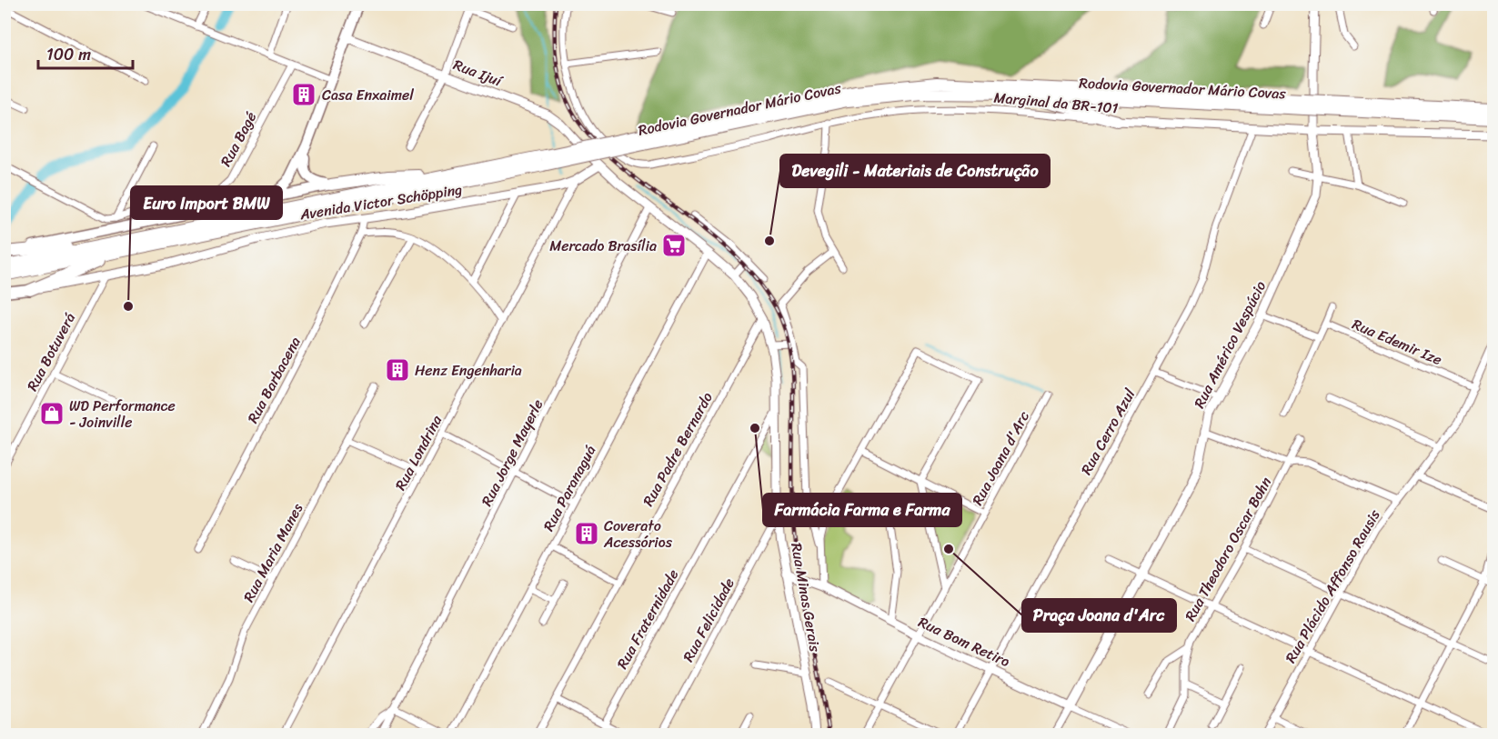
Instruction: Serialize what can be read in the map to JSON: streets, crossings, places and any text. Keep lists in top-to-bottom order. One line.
{"streets":{"highway":["Rodovia Governador Mário Covas"],"main road":["Rua Ijuí","Marginal da BR-101","Avenida Victor Schöpping","Rua Américo Vespúcio","Rua Minas Gerais","Rua Bom Retiro"],"street":["Rua Bagé","Rua Edemir Ize","Rua Botuverá","Rua Barbacena","Rua Cerro Azul","Rua Padre Bernardo","Rua Londrina","Rua Jorge Mayerle","Rua Joana d'Arc","Rua Paranaguá","Rua Theodoro Oscar Bohn","Rua Maria Manes","Rua Plácido Affonso Rausis","Rua Fraternidade","Rua Felicidade"]},"crossings":[["Rua Ijuí","Rua Minas Gerais"],["Marginal da BR-101","Rua Américo Vespúcio"],["Marginal da BR-101","Rua Cerro Azul"],["Avenida Victor Schöpping","Rua Botuverá"],["Avenida Victor Schöpping","Rua Barbacena"],["Avenida Victor Schöpping","Rua Londrina"],["Avenida Victor Schöpping","Rua Minas Gerais"],["Rua Edemir Ize","Rua Plácido Affonso Rausis"],["Rua Américo Vespúcio","Rua Bom Retiro"],["Rua Cerro Azul","Rua Bom Retiro"],["Rua Padre Bernardo","Rua Minas Gerais"],["Rua Jorge Mayerle","Rua Minas Gerais"],["Rua Joana d'Arc","Rua Bom Retiro"],["Rua Paranaguá","Rua Minas Gerais"],["Rua Minas Gerais","Rua Fraternidade"],["Rua Minas Gerais","Rua Felicidade"],["Rua Minas Gerais","Rua Bom Retiro"]],"places":{"building":["Casa Enxaimel","Henz Engenharia","Coverato Acessórios"],"other":["Devegili - Materiais de Construção","Euro Import BMW","Farmácia Farma e Farma","Praça Joana d'Arc"],"supermarket":["Mercado Brasília"],"shop":["WD Performance - Joinville"]},"scale_bar":"100 m"}
